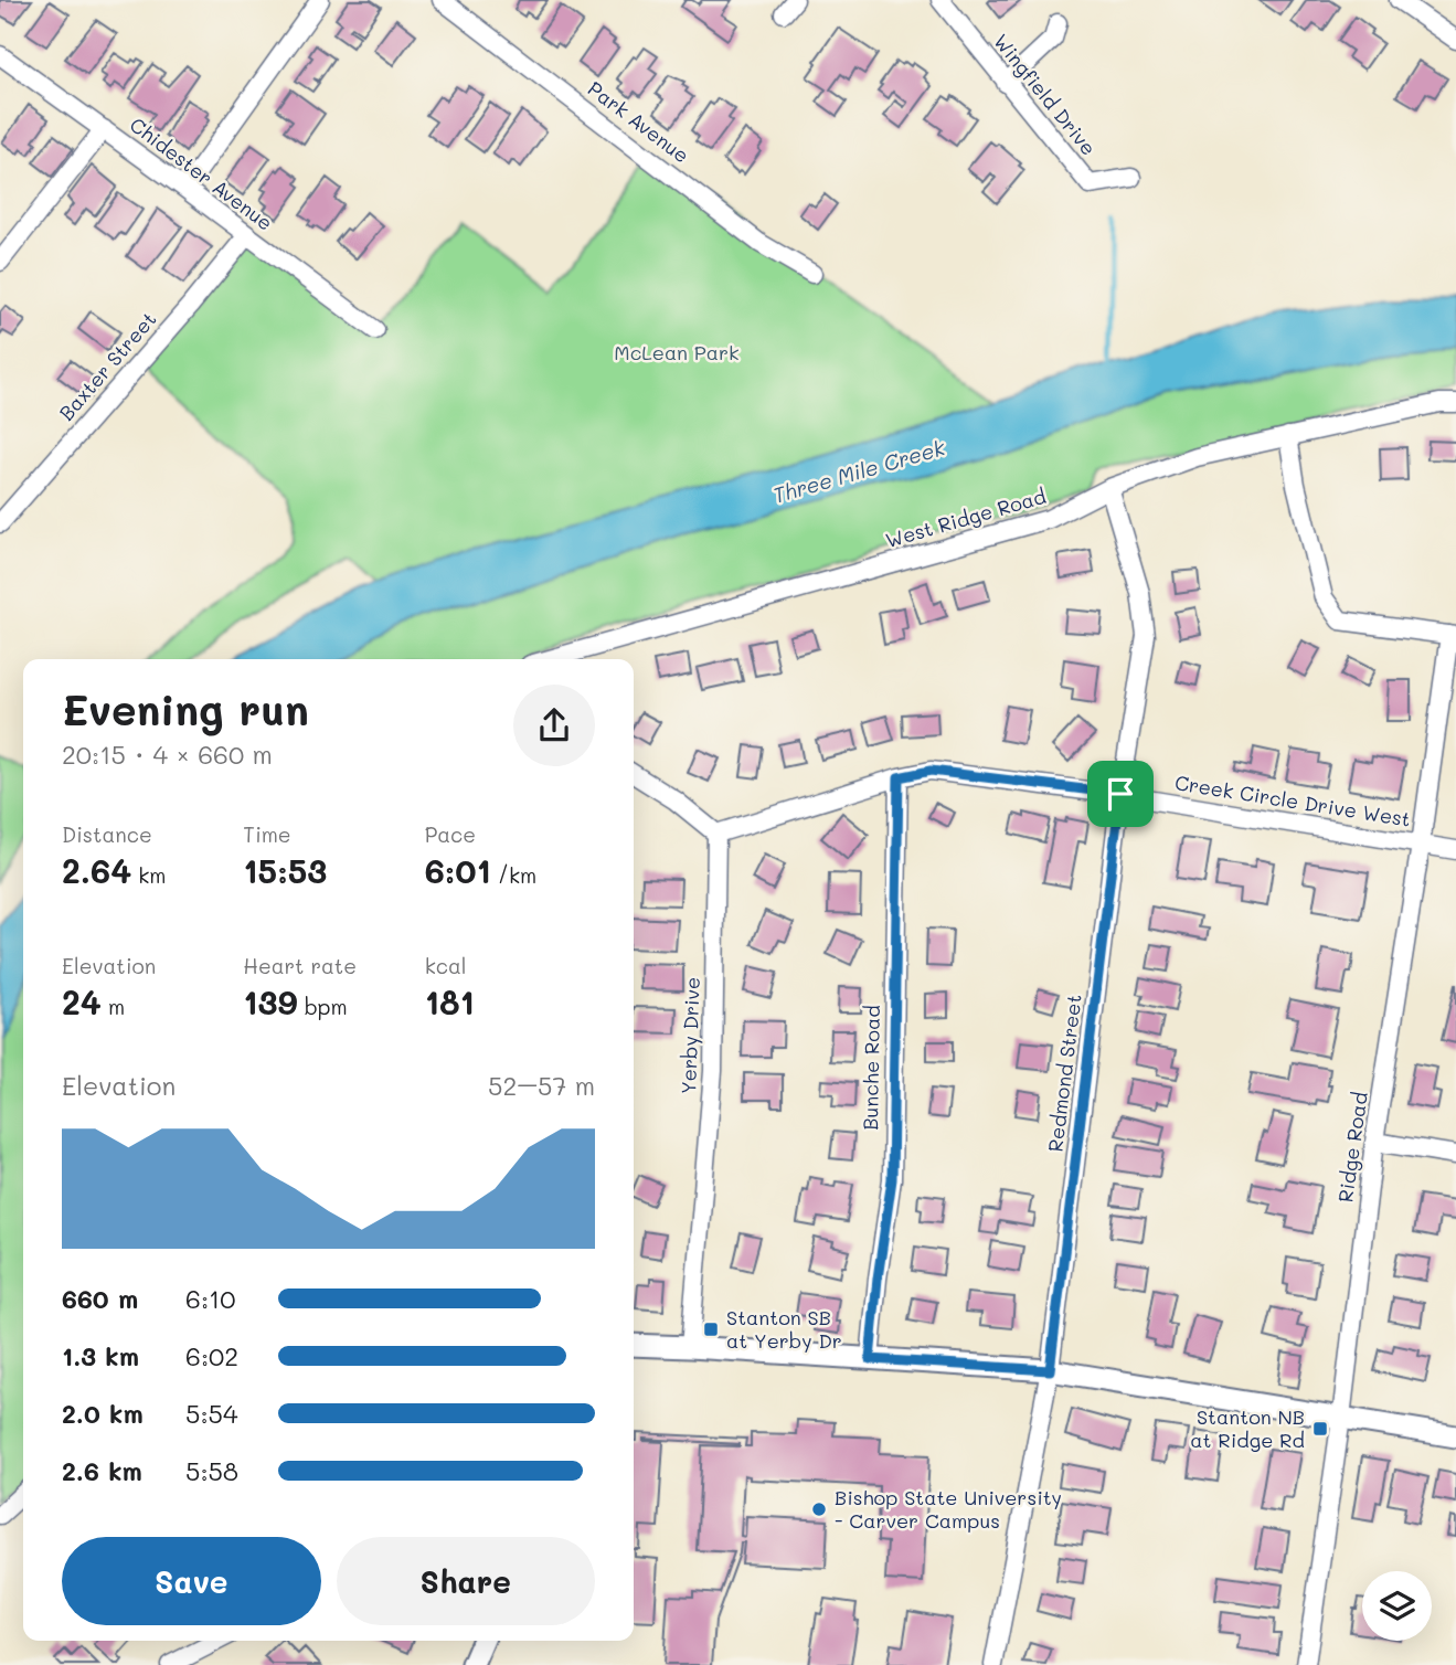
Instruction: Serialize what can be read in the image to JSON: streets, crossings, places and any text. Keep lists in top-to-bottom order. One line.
{"streets":{"street":["Wingfield Drive","Park Avenue","Chidester Avenue","Baxter Street","West Ridge Road","Creek Circle Drive West","Yerby Drive","Bunche Road","Redmond Street","Ridge Road"]},"crossings":[["Chidester Avenue","Baxter Street"],["West Ridge Road","Redmond Street"],["Creek Circle Drive West","Yerby Drive"],["Creek Circle Drive West","Bunche Road"],["Creek Circle Drive West","Redmond Street"],["Creek Circle Drive West","Ridge Road"]],"water":["Three Mile Creek"],"parks":["McLean Park"],"places":{"transit":["Stanton SB at Yerby Dr","Stanton NB at Ridge Rd"],"other":["Bishop State University - Carver Campus"]},"page":{"heading":["Evening run","20:15 · 4 × 660 m"],"stats":[["Distance","2.64 km"],["Time","15:53"],["Pace","6:01 /km"],["Elevation","24 m"],["Heart rate","139 bpm"],["kcal","181"]],"chart":["Elevation","52–57 m"],"list":[{"name":"660 m","note":"6:10"},{"name":"1.3 km","note":"6:02"},{"name":"2.0 km","note":"5:54"},{"name":"2.6 km","note":"5:58"}],"buttons":["Save","Share"]}}
